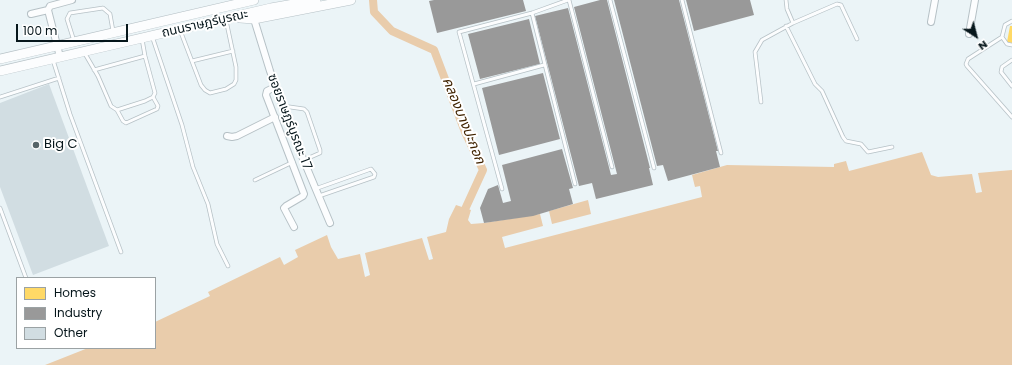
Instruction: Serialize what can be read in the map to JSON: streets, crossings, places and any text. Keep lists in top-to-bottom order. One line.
{"streets":{"main road":["ถนนราษฎร์บูรณะ"],"street":["ซอยราษฎร์บูรณะ 17"]},"water":["คลองบางปะกอก"],"places":["Big C"],"legend":["Homes","Industry","Other"],"scale_bar":"100 m","north":"bottom right"}
